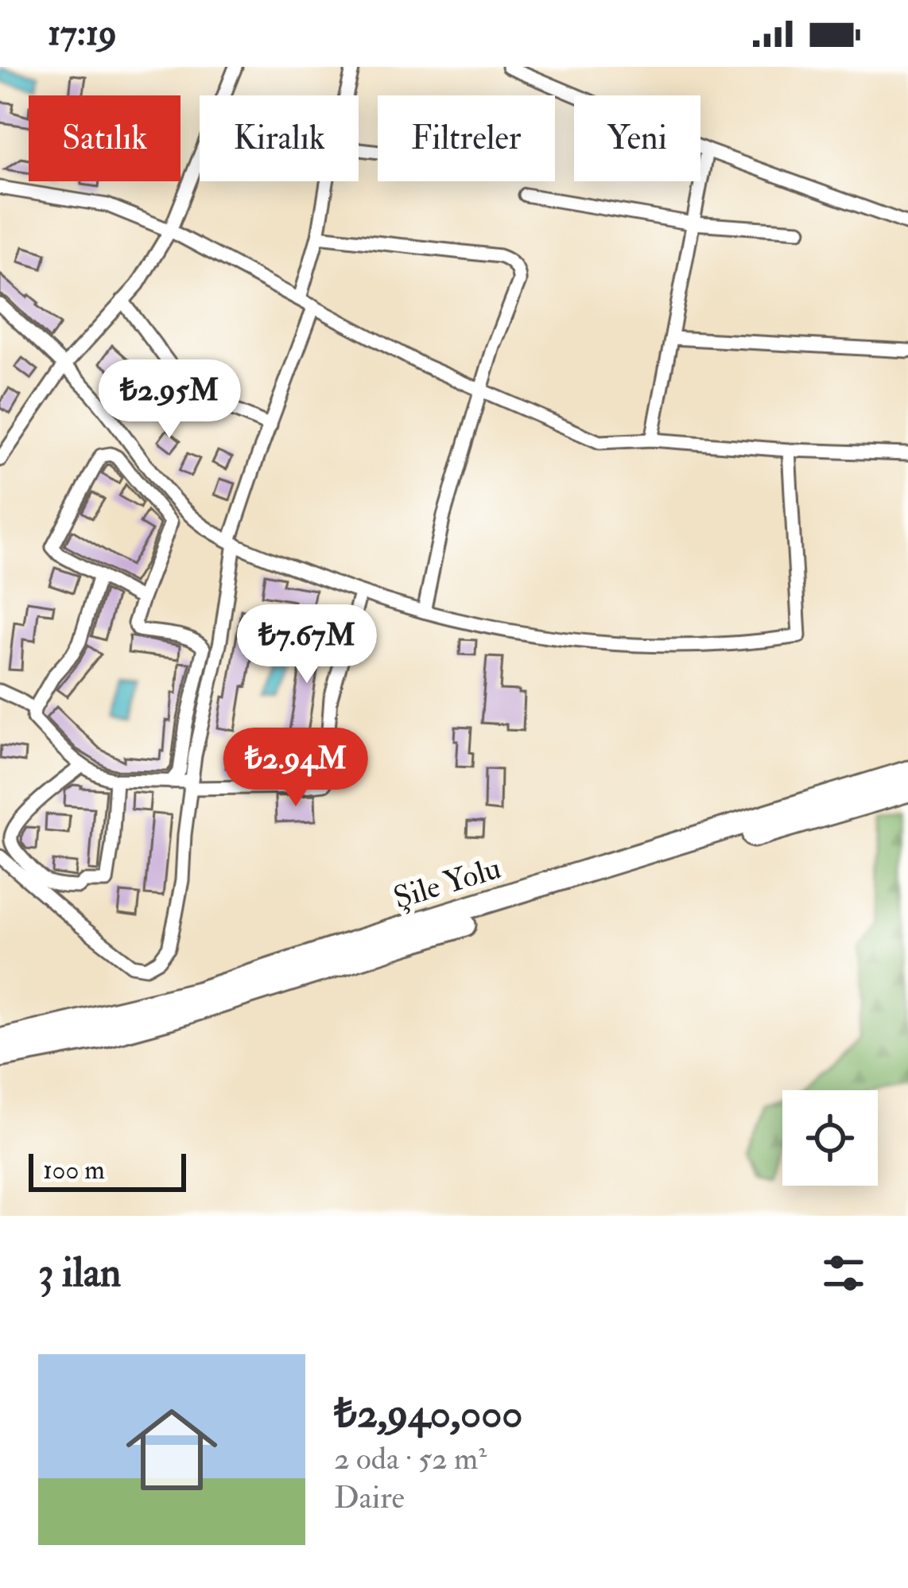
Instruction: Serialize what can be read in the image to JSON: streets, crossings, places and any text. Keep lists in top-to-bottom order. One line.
{"streets":{"highway":["Şile Yolu"]},"scale_bar":"100 m","page":{"status":"17:19","chip":["Satılık","Kiralık","Filtreler","Yeni"],"price":["₺2.95M","₺7.67M","₺2.94M"],"scale":"100 m","heading":"3 ilan","list":[{"name":"₺2,940,000","note":"2 oda · 52 m² · Daire"}]}}
